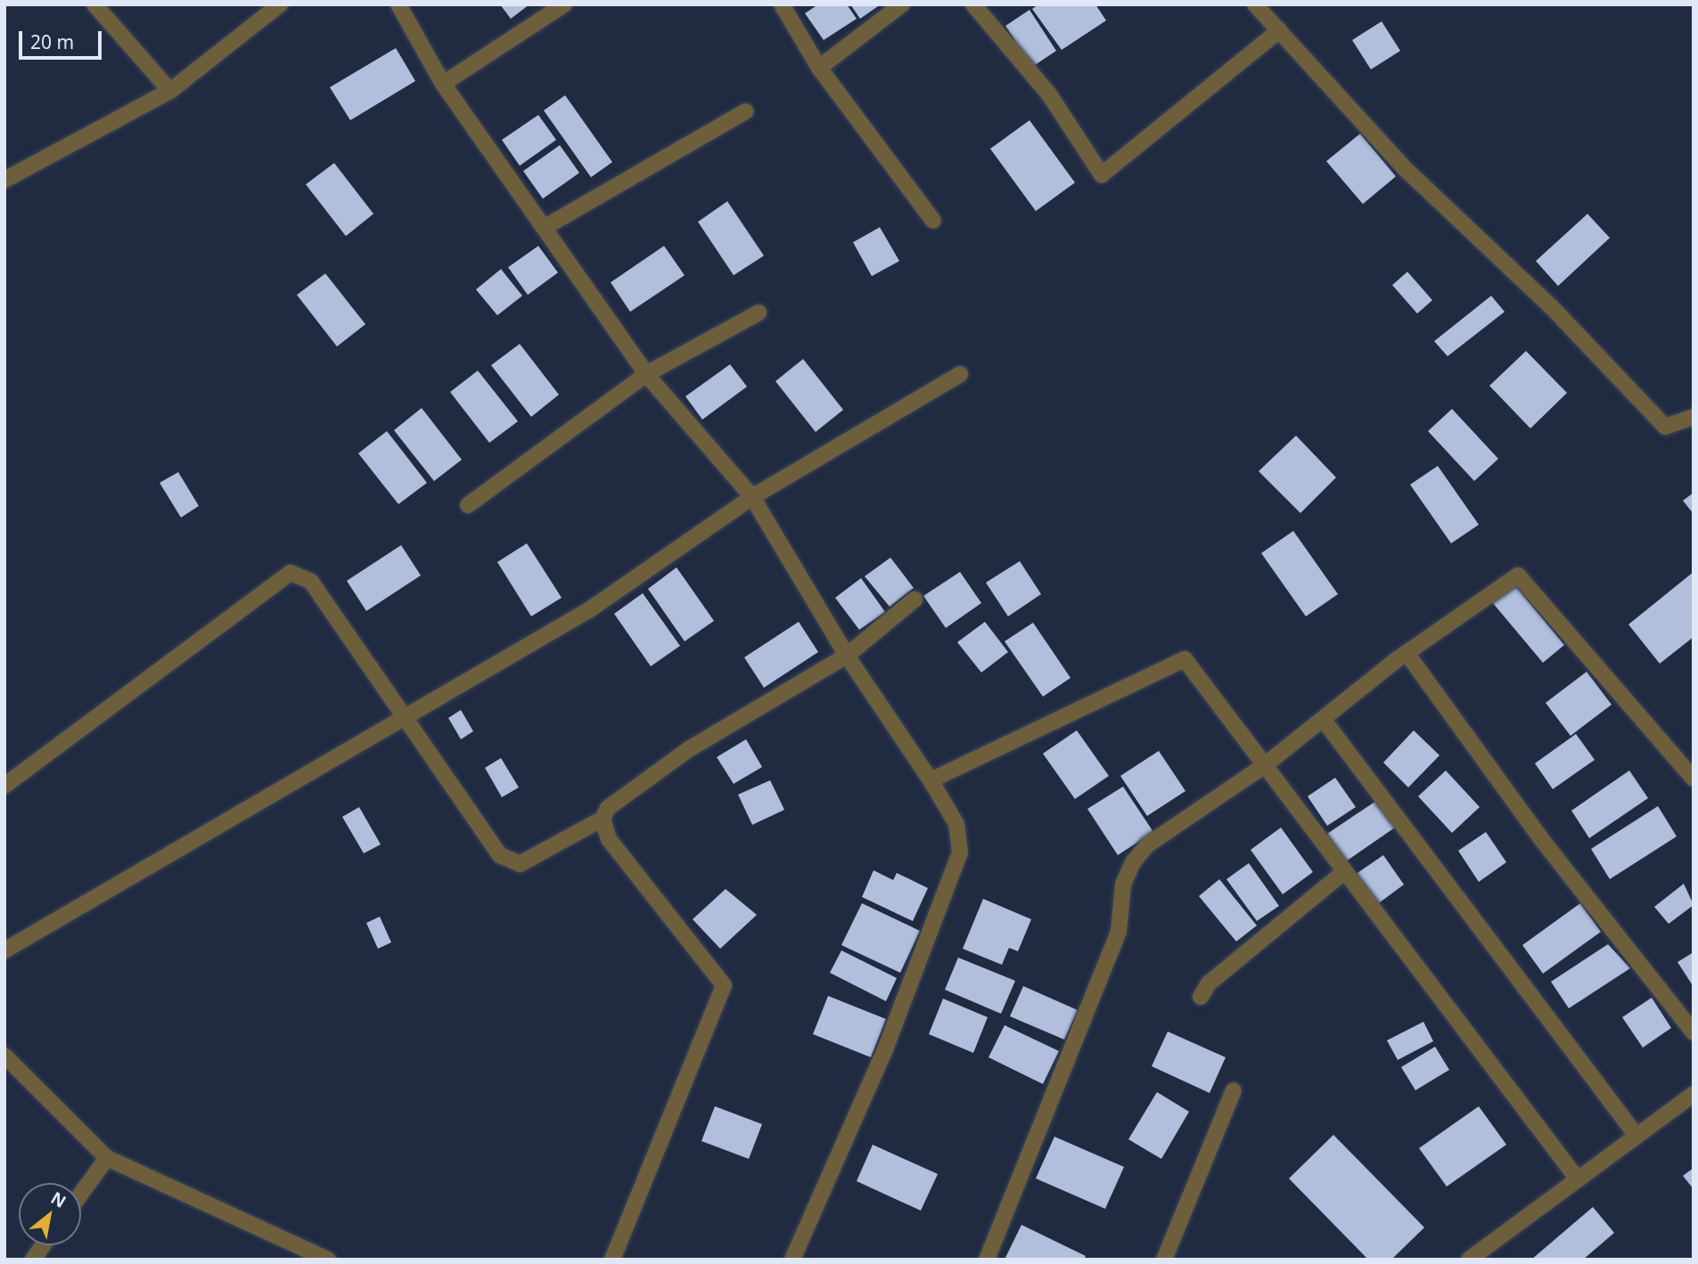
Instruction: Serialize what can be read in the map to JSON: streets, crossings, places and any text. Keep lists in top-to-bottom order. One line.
{"scale_bar":"20 m","north":"top right"}
